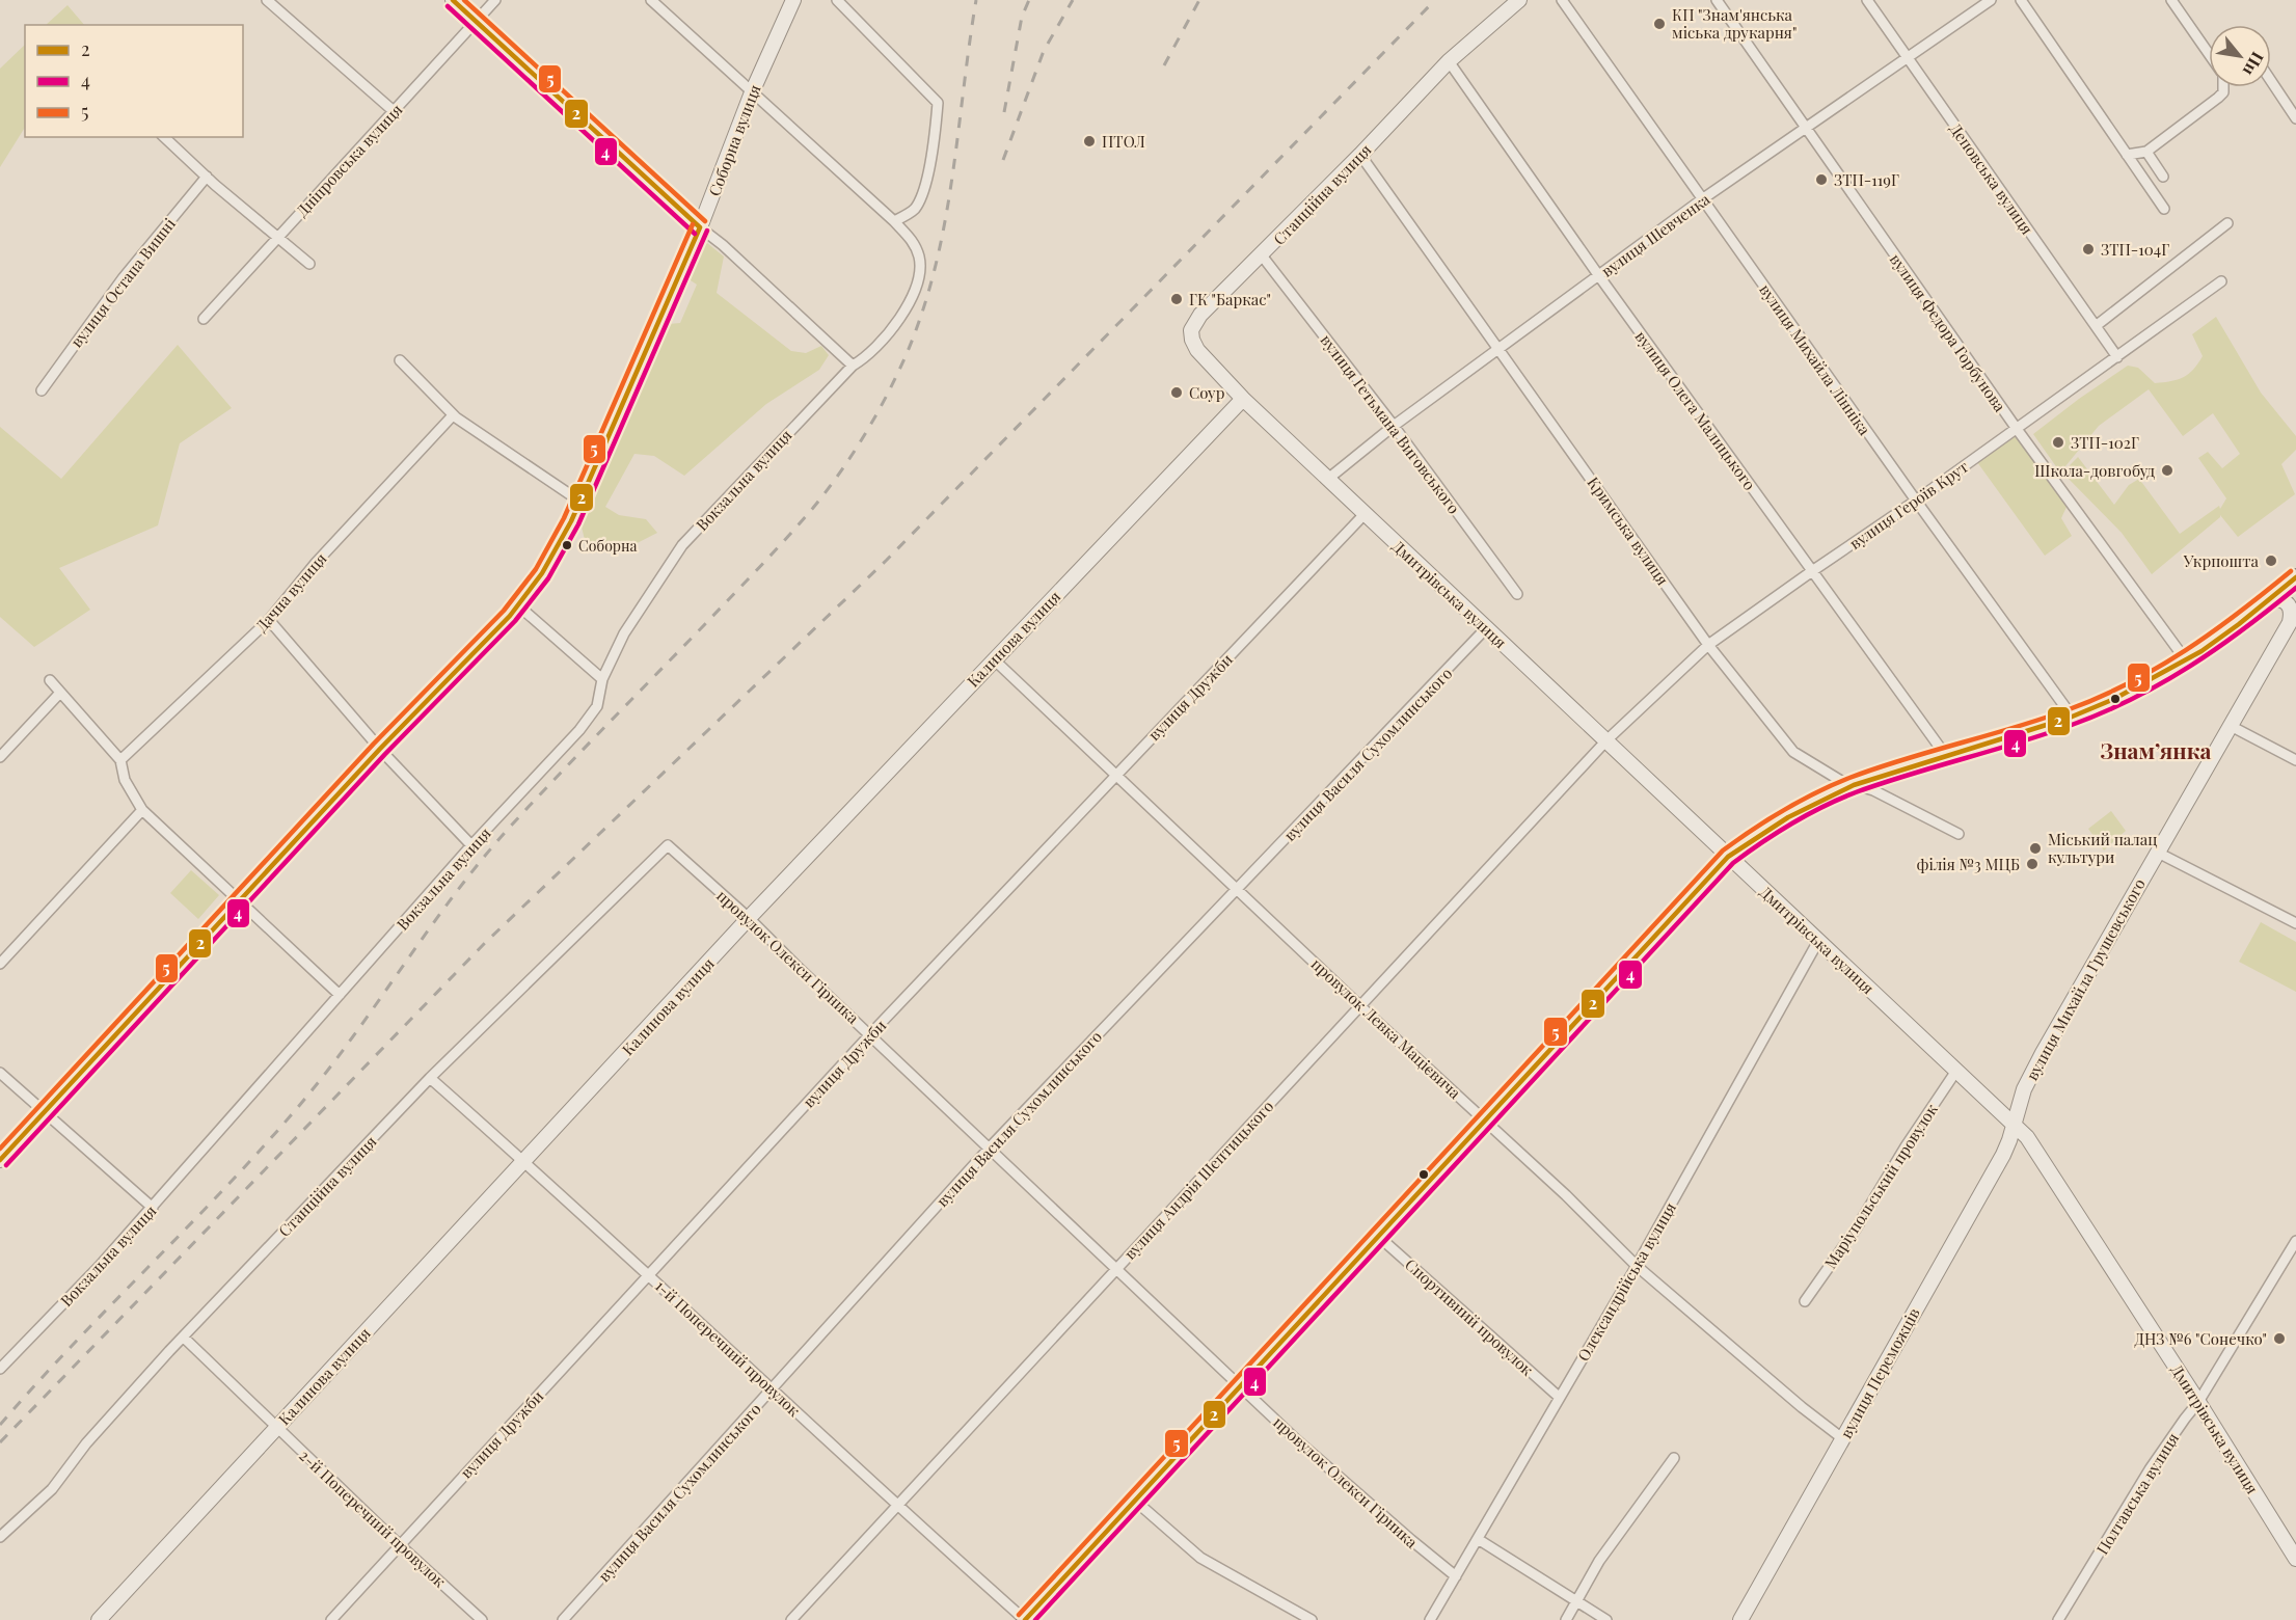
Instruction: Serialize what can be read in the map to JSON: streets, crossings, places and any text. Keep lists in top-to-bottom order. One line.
{"streets":{"street":["Соборна вулиця","Дніпровська вулиця","Деповська вулиця","Станційна вулиця","вулиця Шевченка","вулиця Остапа Вишні","вулиця Федора Горбунова","вулиця Михайла Лінніка","вулиця Олега Малицького","вулиця Гетьмана Виговського","Вокзальна вулиця","вулиця Героїв Крут","Кримська вулиця","Дачна вулиця","Дмитрівська вулиця","Калинова вулиця","вулиця Дружби","вулиця Василя Сухомлинського","провулок Олекси Гірника","вулиця Михайла Грушевського","провулок Левка Мацієвича","вулиця Андрія Шептицького","Маріупольський провулок","Олександрійська вулиця","Спортивний провулок","1-й Поперечний провулок","вулиця Переможців","Полтавська вулиця","2-й Поперечний провулок"]},"crossings":[["Соборна вулиця","Вокзальна вулиця"],["Деповська вулиця","вулиця Шевченка"],["Деповська вулиця","вулиця Героїв Крут"],["Станційна вулиця","вулиця Олега Малицького"],["Станційна вулиця","вулиця Гетьмана Виговського"],["Станційна вулиця","Кримська вулиця"],["Станційна вулиця","Дмитрівська вулиця"],["Станційна вулиця","Калинова вулиця"],["Станційна вулиця","провулок Олекси Гірника"],["Станційна вулиця","1-й Поперечний провулок"],["Станційна вулиця","2-й Поперечний провулок"],["вулиця Шевченка","вулиця Федора Горбунова"],["вулиця Шевченка","вулиця Михайла Лінніка"],["вулиця Шевченка","вулиця Олега Малицького"],["вулиця Шевченка","вулиця Гетьмана Виговського"],["вулиця Шевченка","Кримська вулиця"],["вулиця Шевченка","Дмитрівська вулиця"],["вулиця Федора Горбунова","вулиця Героїв Крут"],["вулиця Михайла Лінніка","вулиця Героїв Крут"],["вулиця Олега Малицького","вулиця Героїв Крут"],["вулиця Героїв Крут","Кримська вулиця"],["вулиця Героїв Крут","Дмитрівська вулиця"],["вулиця Героїв Крут","вулиця Андрія Шептицького"],["Дмитрівська вулиця","Калинова вулиця"],["Дмитрівська вулиця","вулиця Дружби"],["Дмитрівська вулиця","вулиця Василя Сухомлинського"],["Дмитрівська вулиця","вулиця Михайла Грушевського"],["Дмитрівська вулиця","вулиця Андрія Шептицького"],["Дмитрівська вулиця","Маріупольський провулок"],["Дмитрівська вулиця","Олександрійська вулиця"],["Дмитрівська вулиця","вулиця Переможців"],["Дмитрівська вулиця","Полтавська вулиця"],["Калинова вулиця","провулок Олекси Гірника"],["Калинова вулиця","провулок Левка Мацієвича"],["Калинова вулиця","1-й Поперечний провулок"],["Калинова вулиця","2-й Поперечний провулок"],["вулиця Дружби","провулок Олекси Гірника"],["вулиця Дружби","провулок Левка Мацієвича"],["вулиця Дружби","1-й Поперечний провулок"],["вулиця Дружби","2-й Поперечний провулок"],["вулиця Василя Сухомлинського","провулок Олекси Гірника"],["вулиця Василя Сухомлинського","провулок Левка Мацієвича"],["вулиця Василя Сухомлинського","1-й Поперечний провулок"],["провулок Олекси Гірника","вулиця Андрія Шептицького"],["провулок Олекси Гірника","Олександрійська вулиця"],["вулиця Михайла Грушевського","вулиця Переможців"],["провулок Левка Мацієвича","вулиця Андрія Шептицького"],["провулок Левка Мацієвича","Олександрійська вулиця"],["провулок Левка Мацієвича","вулиця Переможців"],["вулиця Андрія Шептицького","1-й Поперечний провулок"],["Олександрійська вулиця","Спортивний провулок"]],"districts":["Знам’янка"],"places":["КП \"Знам'янська міська друкарня\"","ПТОЛ","ЗТП-119Г","ЗТП-104Г","ГК \"Баркас\"","Соур","ЗТП-102Г","Школа-довгобуд","Соборна","Укрпошта","Міський палац культури","філія №3 МЦБ","ДНЗ №6 \"Сонечко\""],"lines":["transit line 2","transit line 5","transit line 4"],"legend":["2","4","5"],"north":"bottom right"}
